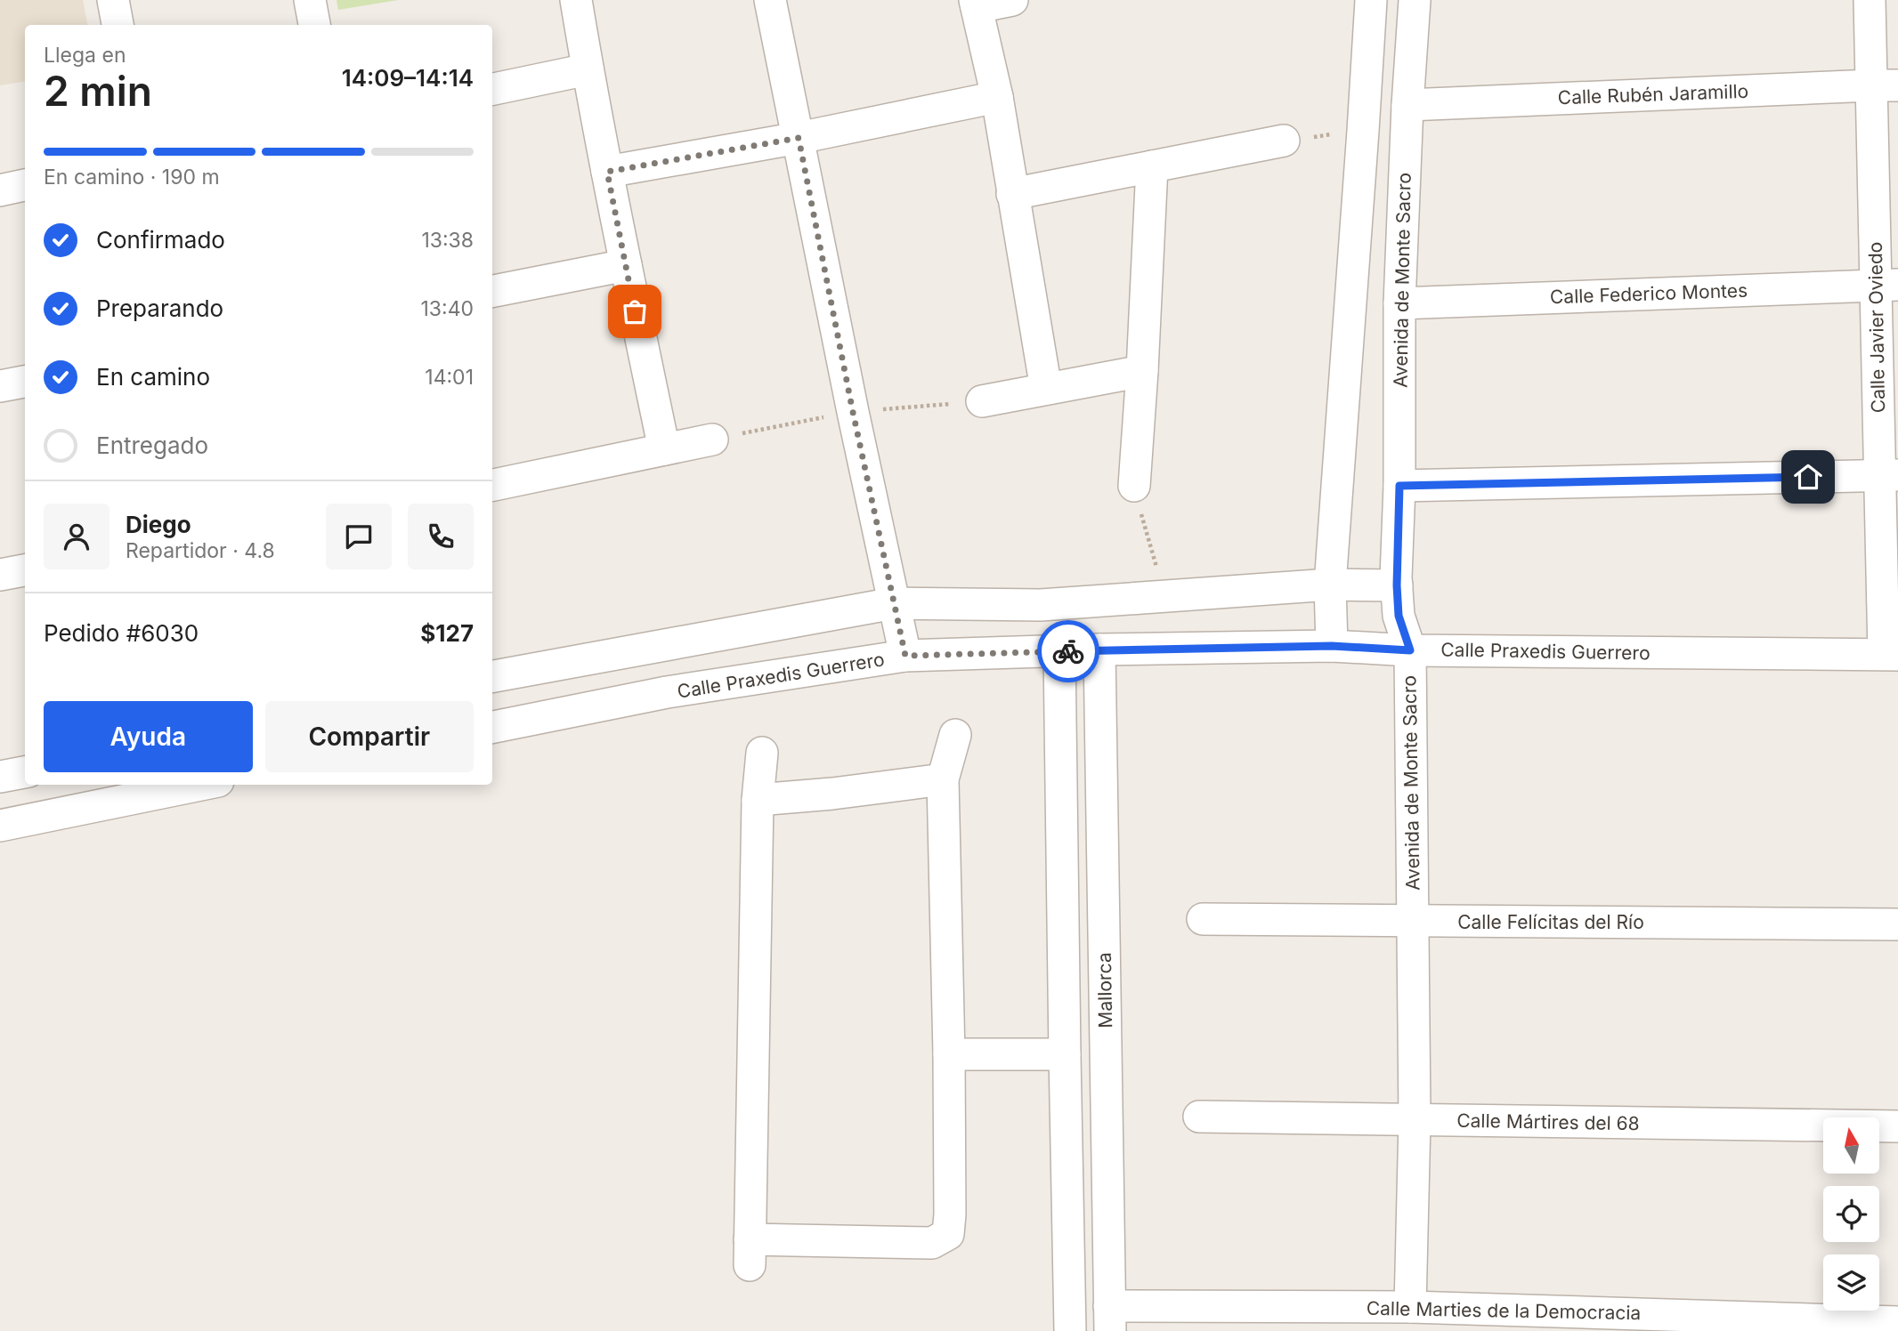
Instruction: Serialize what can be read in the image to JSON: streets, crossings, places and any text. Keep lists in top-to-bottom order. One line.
{"streets":{"street":["Calle Rubén Jaramillo","Avenida de Monte Sacro","Calle Federico Montes","Calle Javier Oviedo","Calle Praxedis Guerrero","Calle Felícitas del Río","Mallorca","Calle Mártires del 68","Calle Marties de la Democracia"]},"crossings":[["Calle Rubén Jaramillo","Avenida de Monte Sacro"],["Calle Rubén Jaramillo","Calle Javier Oviedo"],["Avenida de Monte Sacro","Calle Federico Montes"],["Avenida de Monte Sacro","Calle Praxedis Guerrero"],["Avenida de Monte Sacro","Calle Felícitas del Río"],["Avenida de Monte Sacro","Calle Mártires del 68"],["Avenida de Monte Sacro","Calle Marties de la Democracia"],["Calle Federico Montes","Calle Javier Oviedo"],["Calle Javier Oviedo","Calle Praxedis Guerrero"],["Calle Praxedis Guerrero","Mallorca"],["Mallorca","Calle Marties de la Democracia"]],"north":"top","page":{"heading":["2 min","Llega en","14:09–14:14"],"panel":["Diego","Repartidor · 4.8","Pedido #6030","$127"],"bar":"En camino · 190 m","list":[["Confirmado","13:38"],["Preparando","13:40"],["En camino","14:01"],"Entregado"],"buttons":["Ayuda","Compartir"]}}
